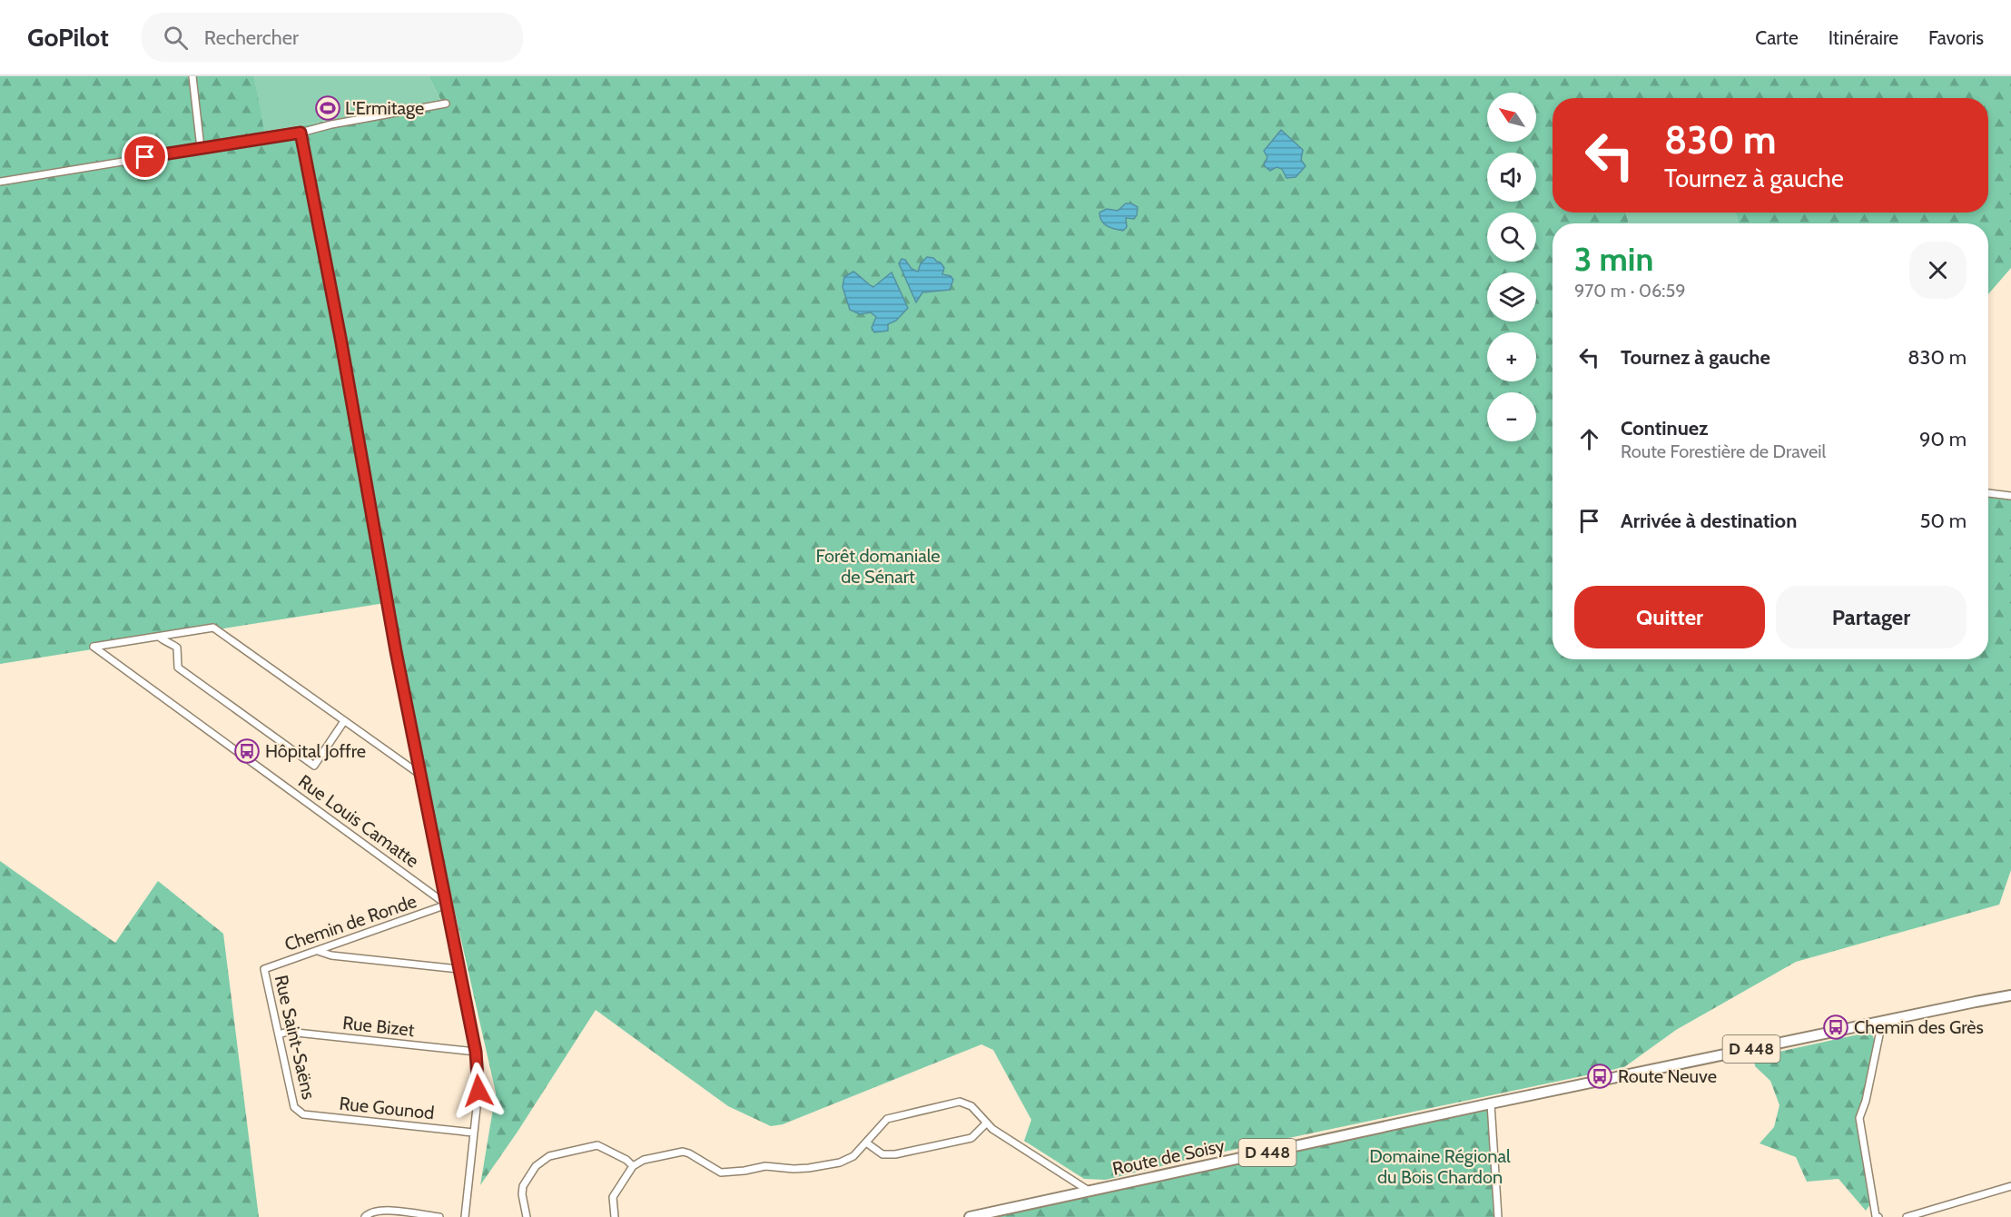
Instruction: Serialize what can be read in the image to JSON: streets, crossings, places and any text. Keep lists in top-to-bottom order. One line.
{"streets":{"main road":["D 448","Route de Soisy"],"street":["Rue Louis Camatte","Chemin de Ronde","Rue Bizet","Rue Saint-Saëns","Rue Gounod"]},"crossings":[["Rue Louis Camatte","Chemin de Ronde"],["Chemin de Ronde","Rue Saint-Saëns"],["Rue Bizet","Rue Saint-Saëns"],["Rue Saint-Saëns","Rue Gounod"],["D 448","Route de Soisy"]],"parks":["Forêt domaniale de Sénart","Domaine Régional du Bois Chardon"],"places":{"sports":["L'Ermitage"],"bus stop":["Hôpital Joffre","Chemin des Grès","Route Neuve"]},"north":"top left","page":{"header":"GoPilot","search":"Rechercher","nav":["Carte","Itinéraire","Favoris"],"map_buttons":["+","−"],"turn":["830 m","Tournez à gauche"],"heading":["3 min","970 m · 06:59"],"list":[{"name":"Tournez à gauche","value":"830 m"},{"name":"Continuez","note":"Route Forestière de Draveil","value":"90 m"},{"name":"Arrivée à destination","value":"50 m"}],"buttons":["Quitter","Partager"]}}
